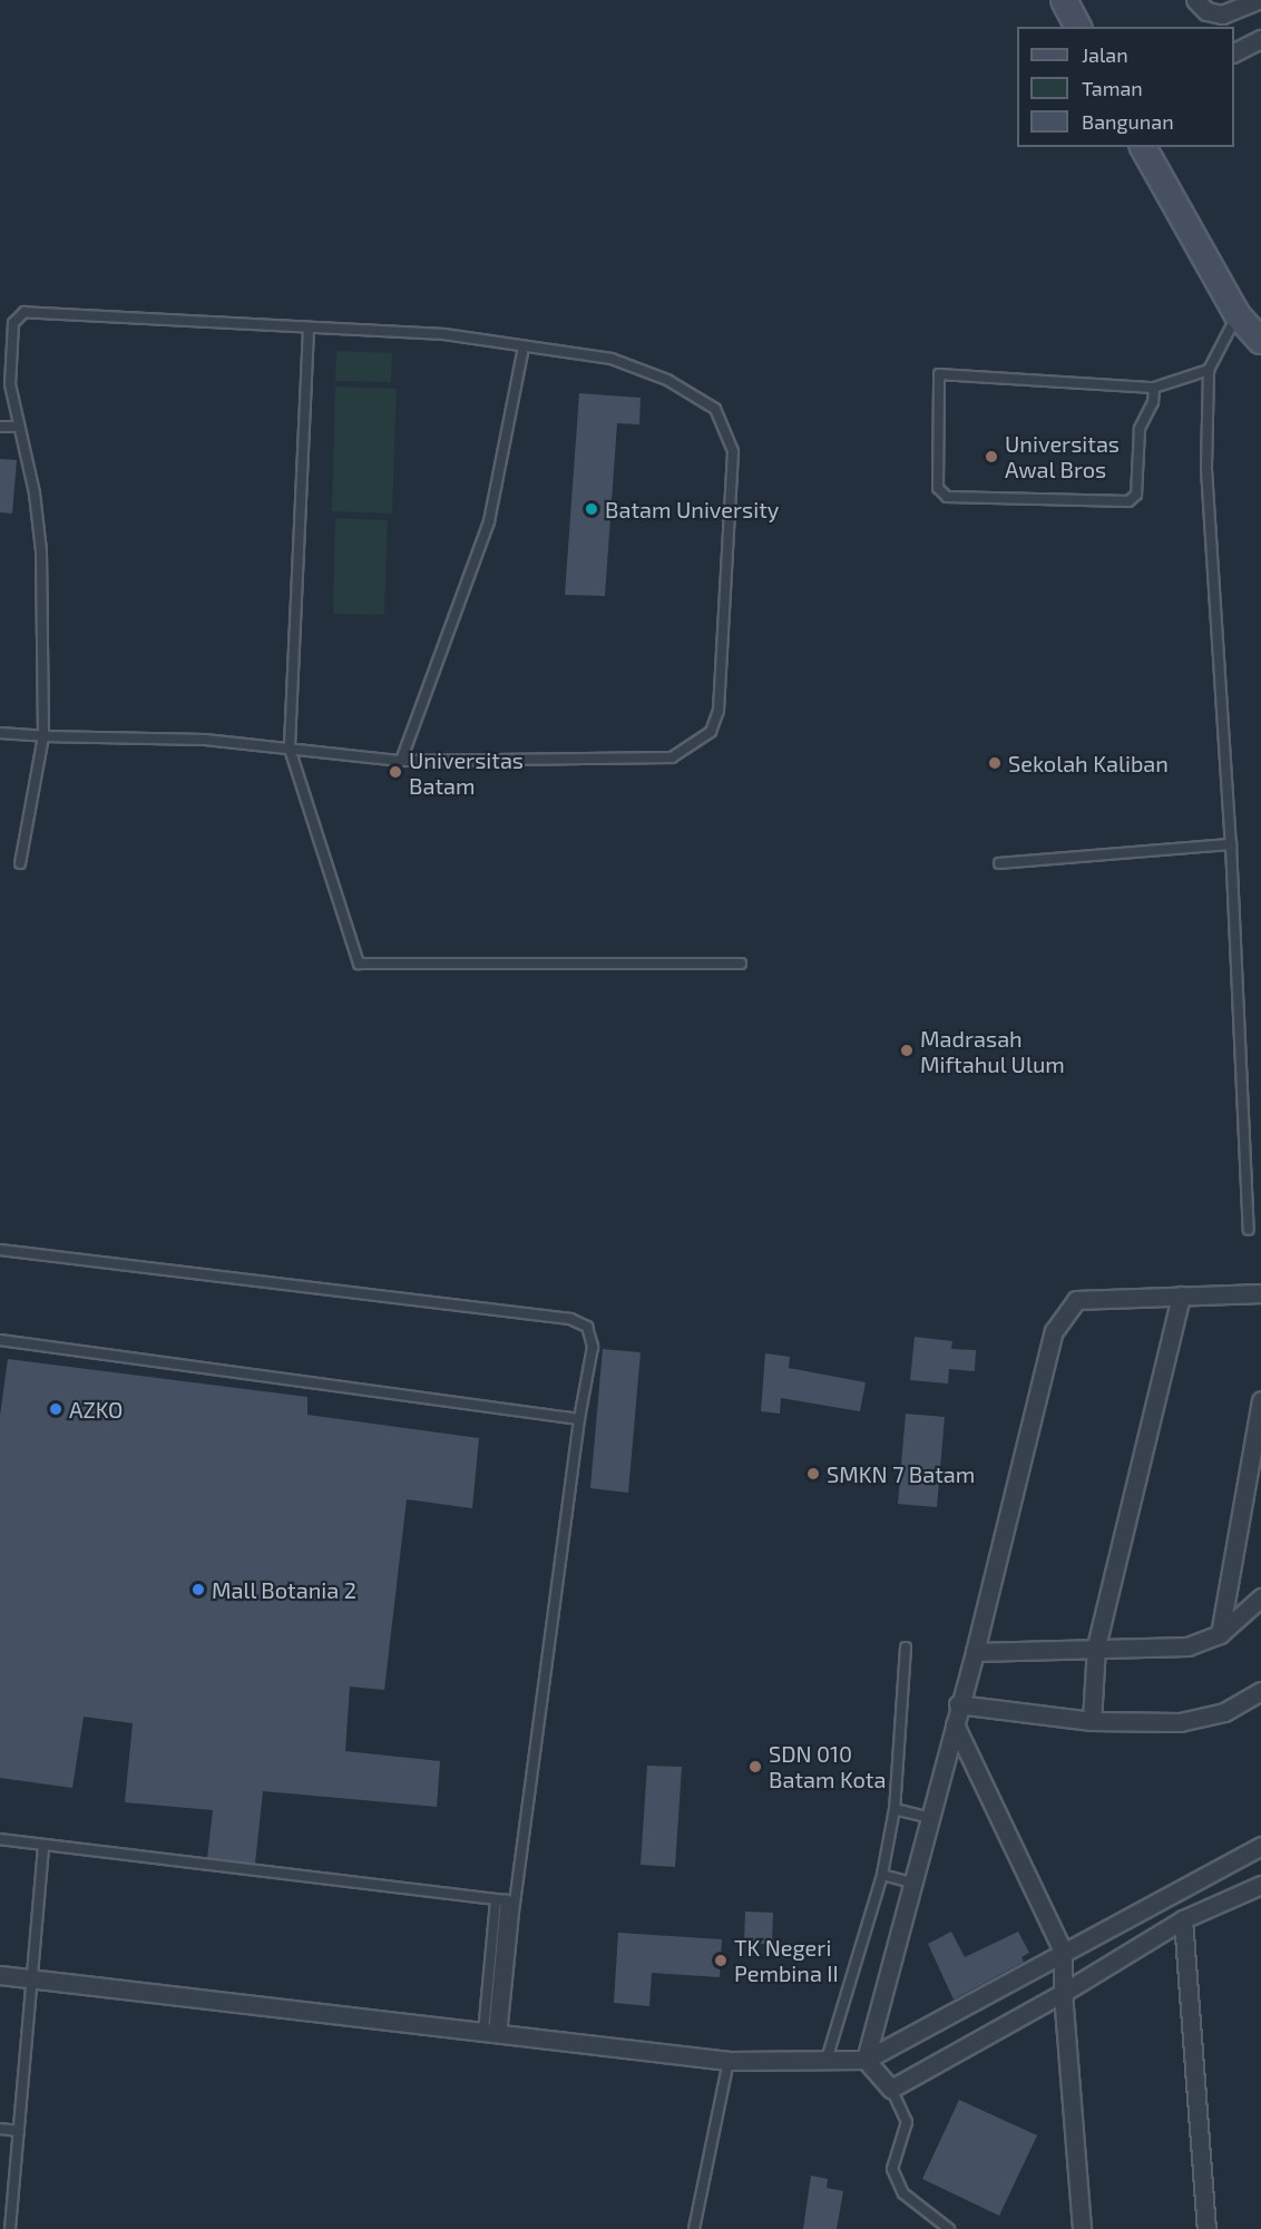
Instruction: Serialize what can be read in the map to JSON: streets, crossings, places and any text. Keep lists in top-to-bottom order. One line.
{"places":["Universitas Awal Bros","Batam University","Sekolah Kaliban","Universitas Batam","Madrasah Miftahul Ulum","AZKO","SMKN 7 Batam","Mall Botania 2","SDN 010 Batam Kota","TK Negeri Pembina II"],"legend":["Jalan","Taman","Bangunan"]}
